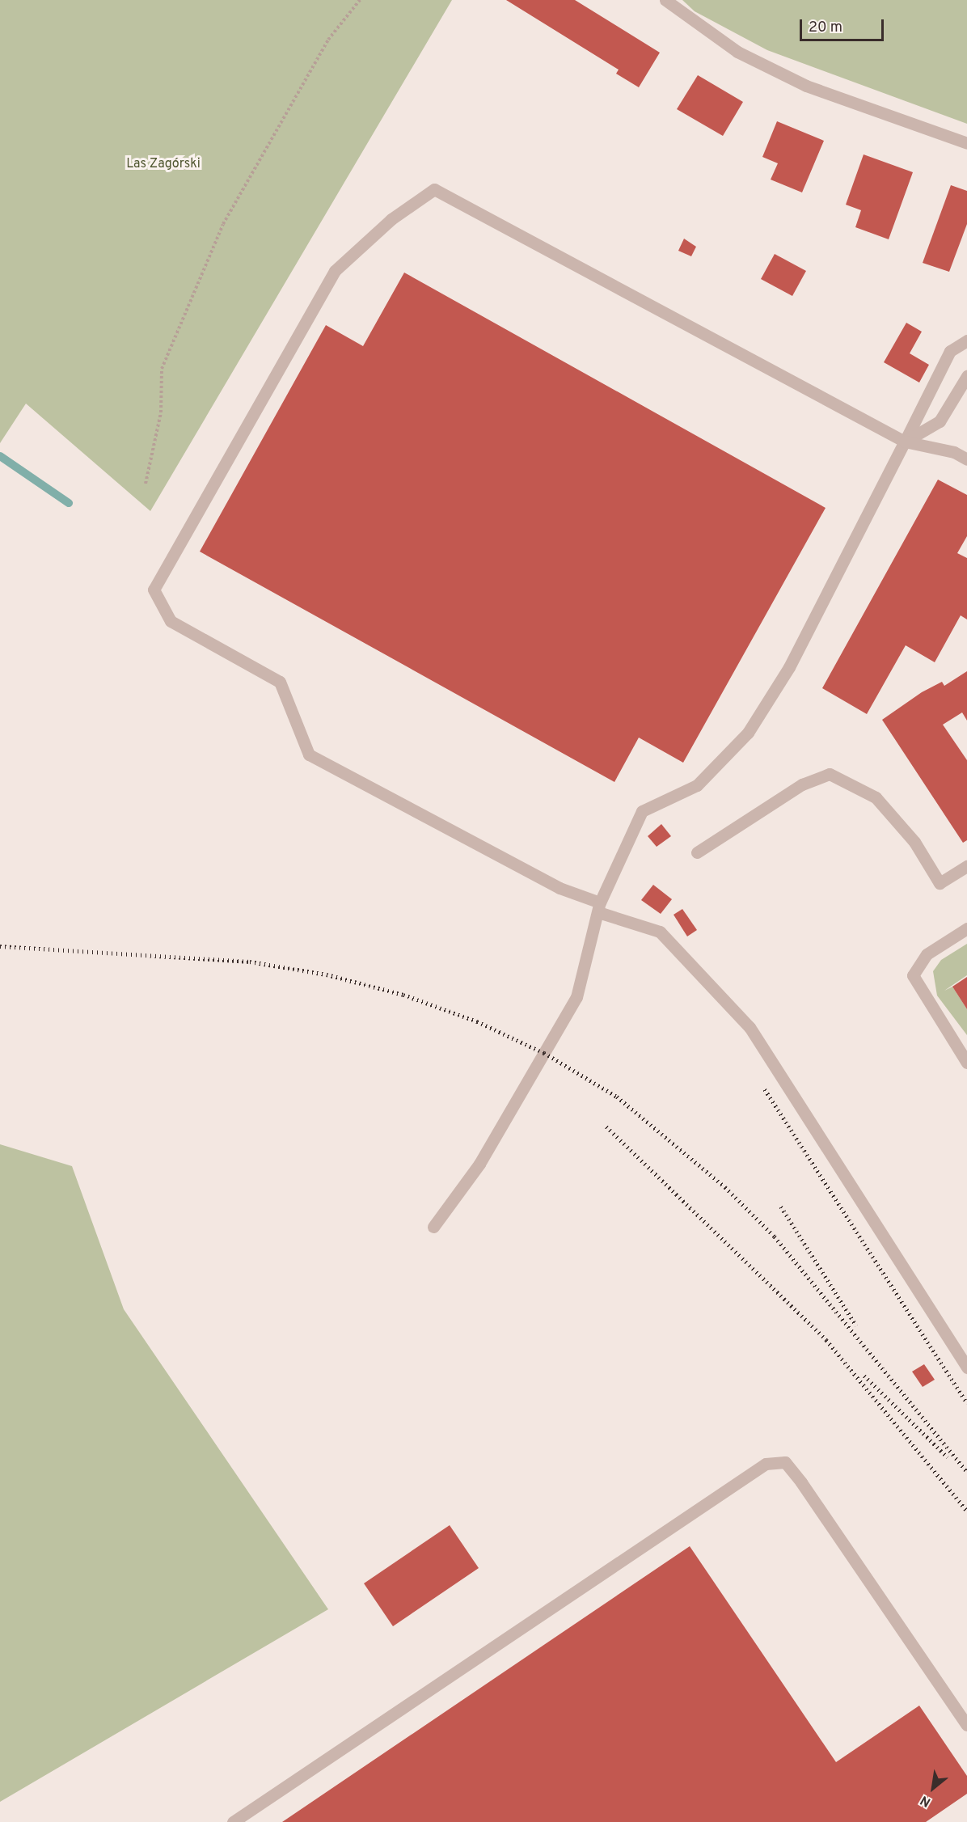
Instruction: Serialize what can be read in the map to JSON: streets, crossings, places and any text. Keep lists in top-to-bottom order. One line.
{"parks":["Las Zagórski"],"scale_bar":"20 m","north":"bottom left"}
